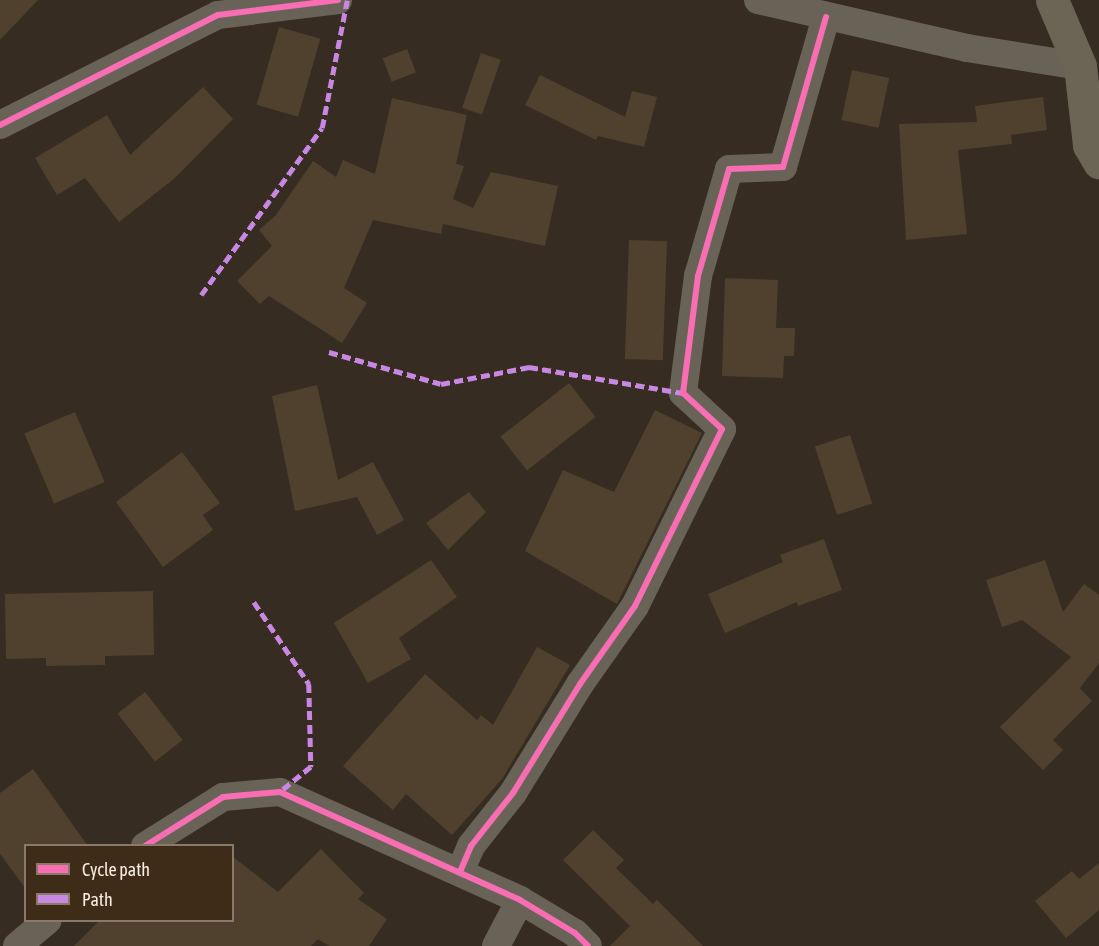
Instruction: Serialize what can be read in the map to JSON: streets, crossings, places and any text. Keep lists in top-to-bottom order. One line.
{"legend":["Cycle path","Path"]}
